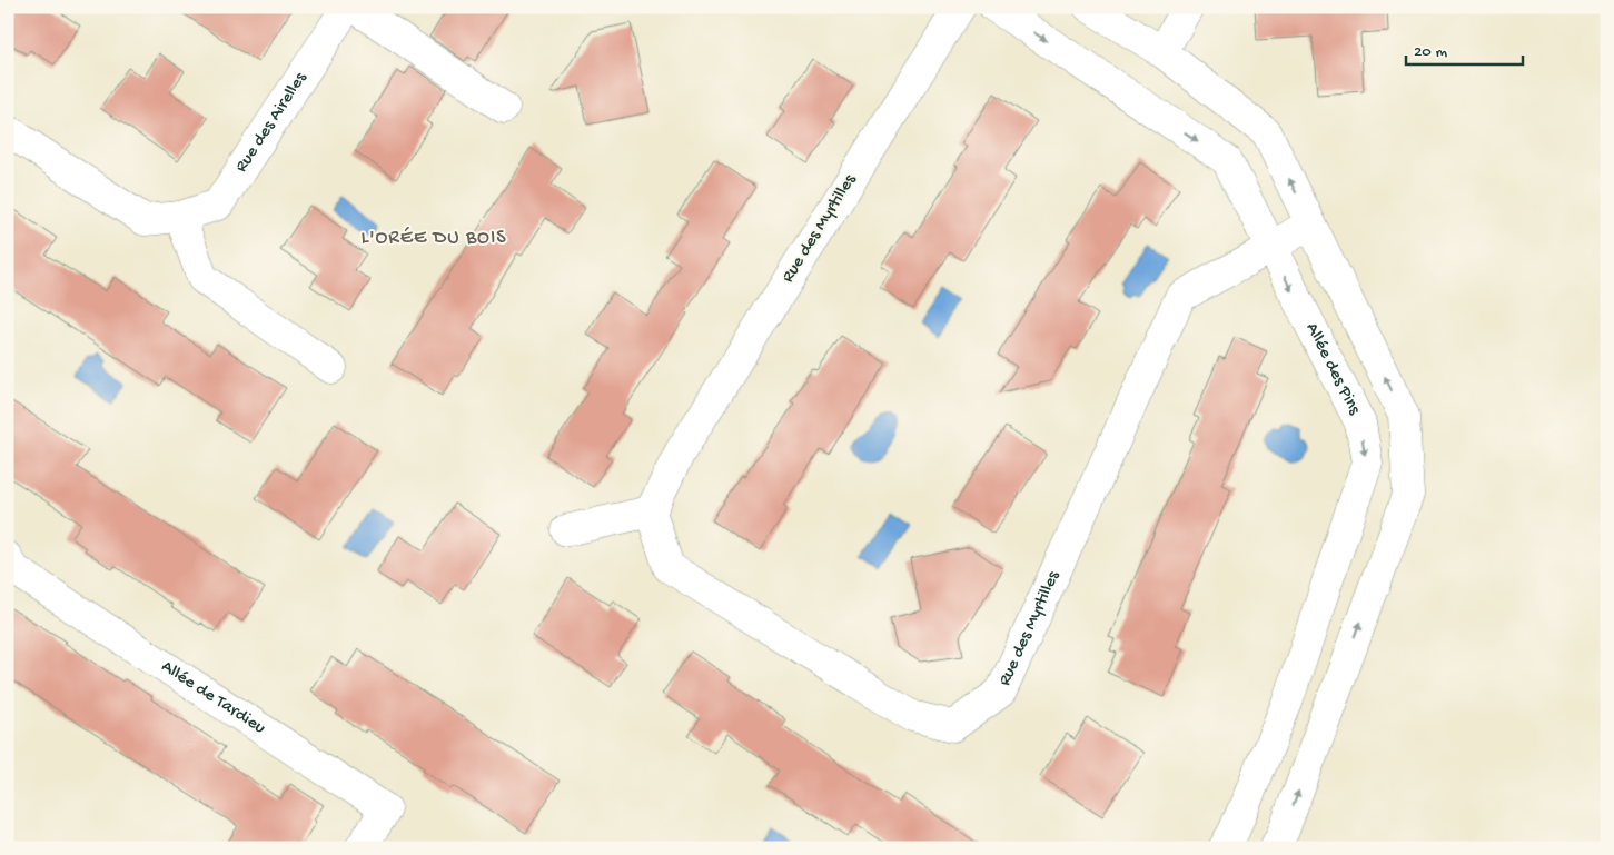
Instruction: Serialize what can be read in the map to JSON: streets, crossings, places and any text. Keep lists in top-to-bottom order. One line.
{"streets":{"street":["Rue des Airelles","Rue des Myrtilles","Allée des Pins","Allée de Tardieu"]},"crossings":[["Rue des Myrtilles","Allée des Pins"]],"one_way":["Allée des Pins"],"districts":["L'ORÉE DU BOIS"],"scale_bar":"20 m"}
